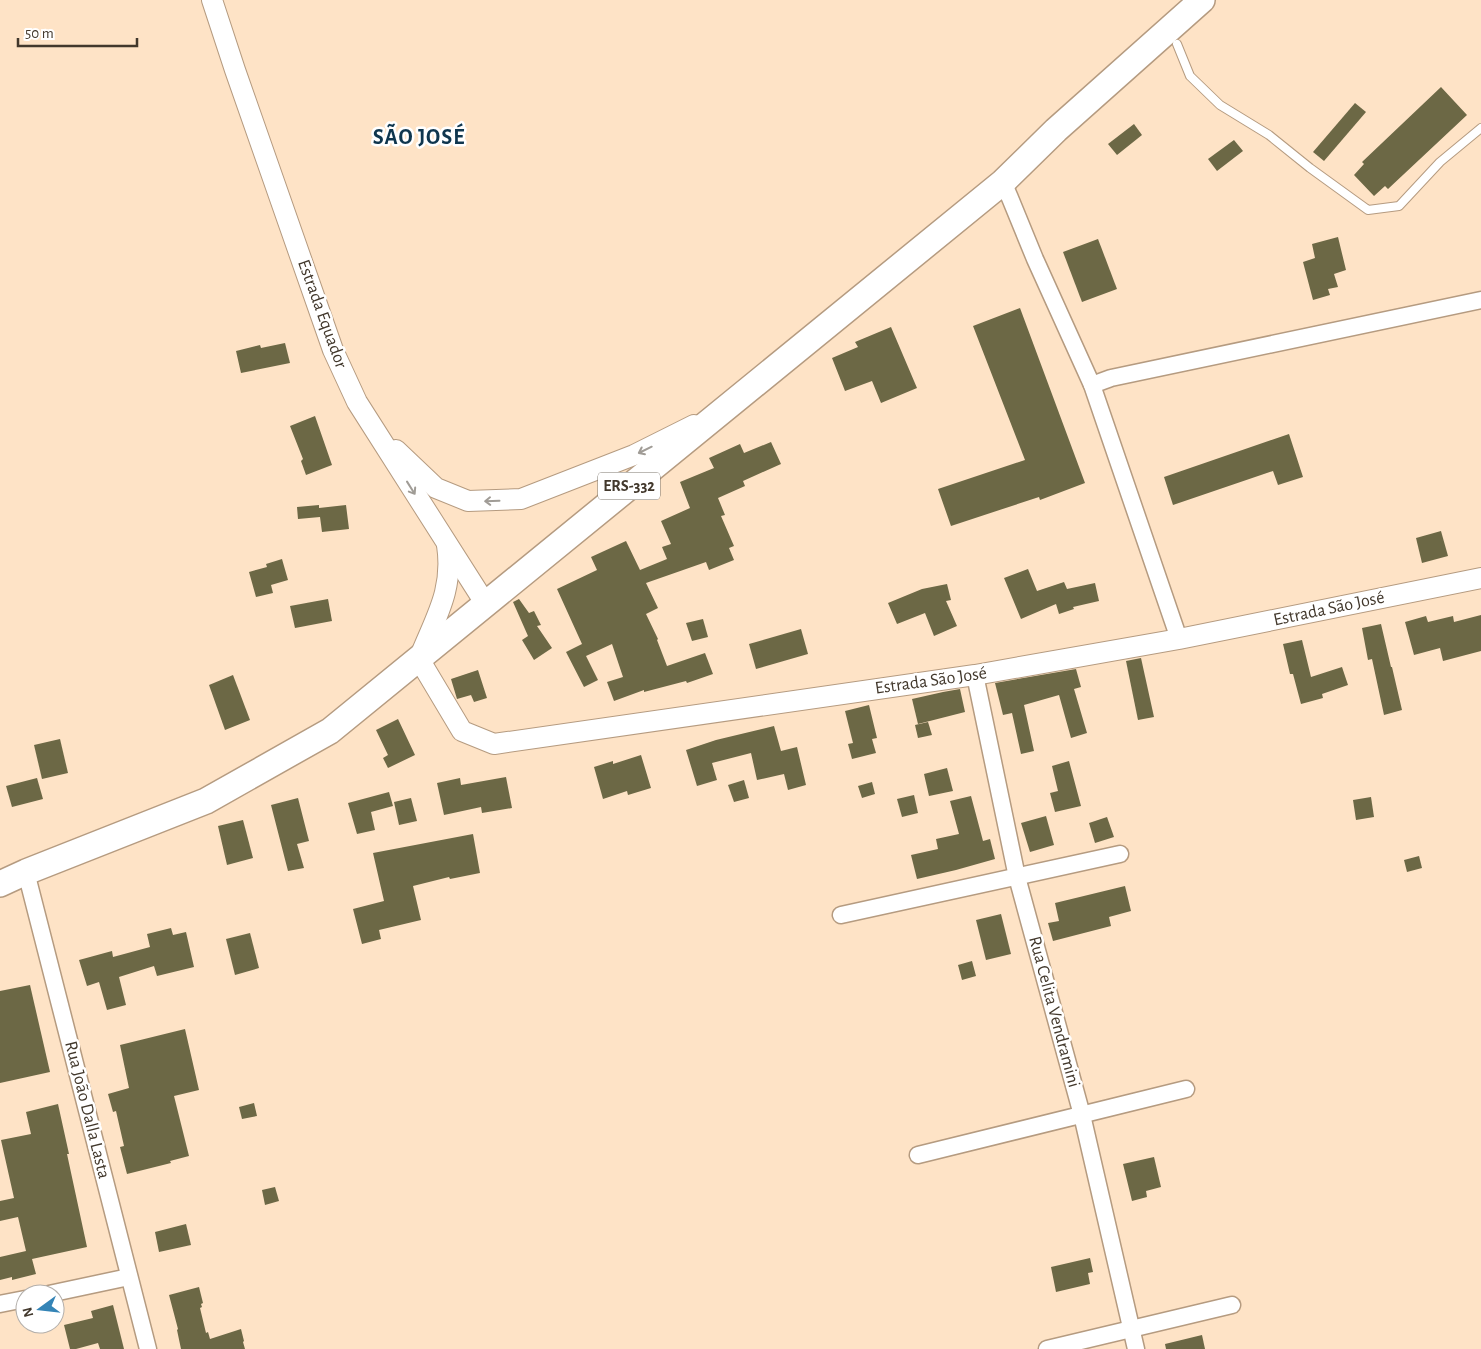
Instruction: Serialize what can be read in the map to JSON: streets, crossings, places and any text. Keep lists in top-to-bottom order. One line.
{"streets":{"main road":["ERS-332"],"street":["Estrada Equador","Estrada São José","Rua Celita Vendramini","Rua João Dalla Lasta"]},"crossings":[["Estrada Equador","ERS-332"],["ERS-332","Estrada São José"],["ERS-332","Rua João Dalla Lasta"],["Estrada São José","Rua Celita Vendramini"]],"districts":["SÃO JOSÉ"],"scale_bar":"50 m","north":"left"}
